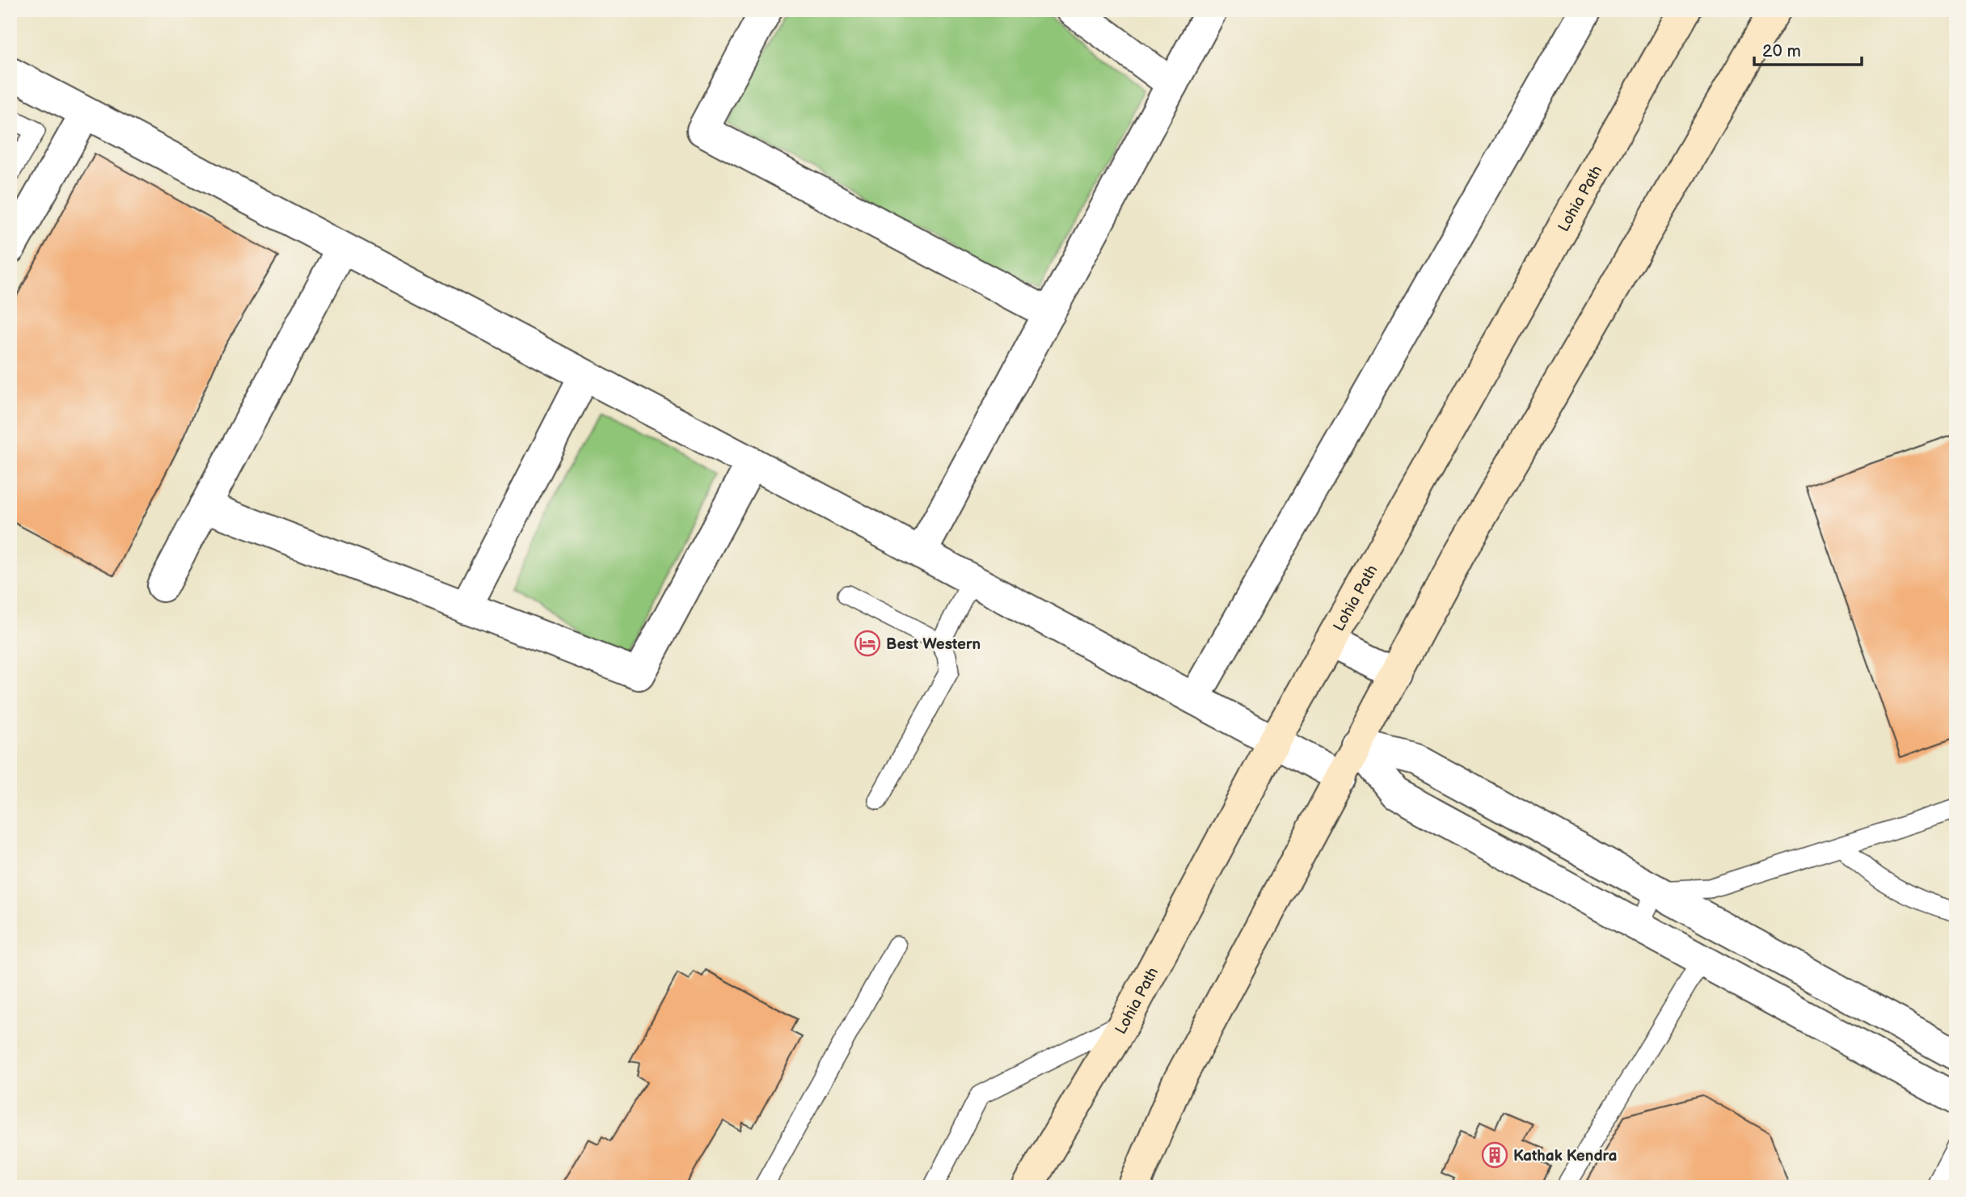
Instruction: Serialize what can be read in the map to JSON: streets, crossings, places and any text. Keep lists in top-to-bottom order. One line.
{"streets":{"main road":["Lohia Path"]},"places":{"hotel":["Best Western"],"building":["Kathak Kendra"]},"scale_bar":"20 m"}
